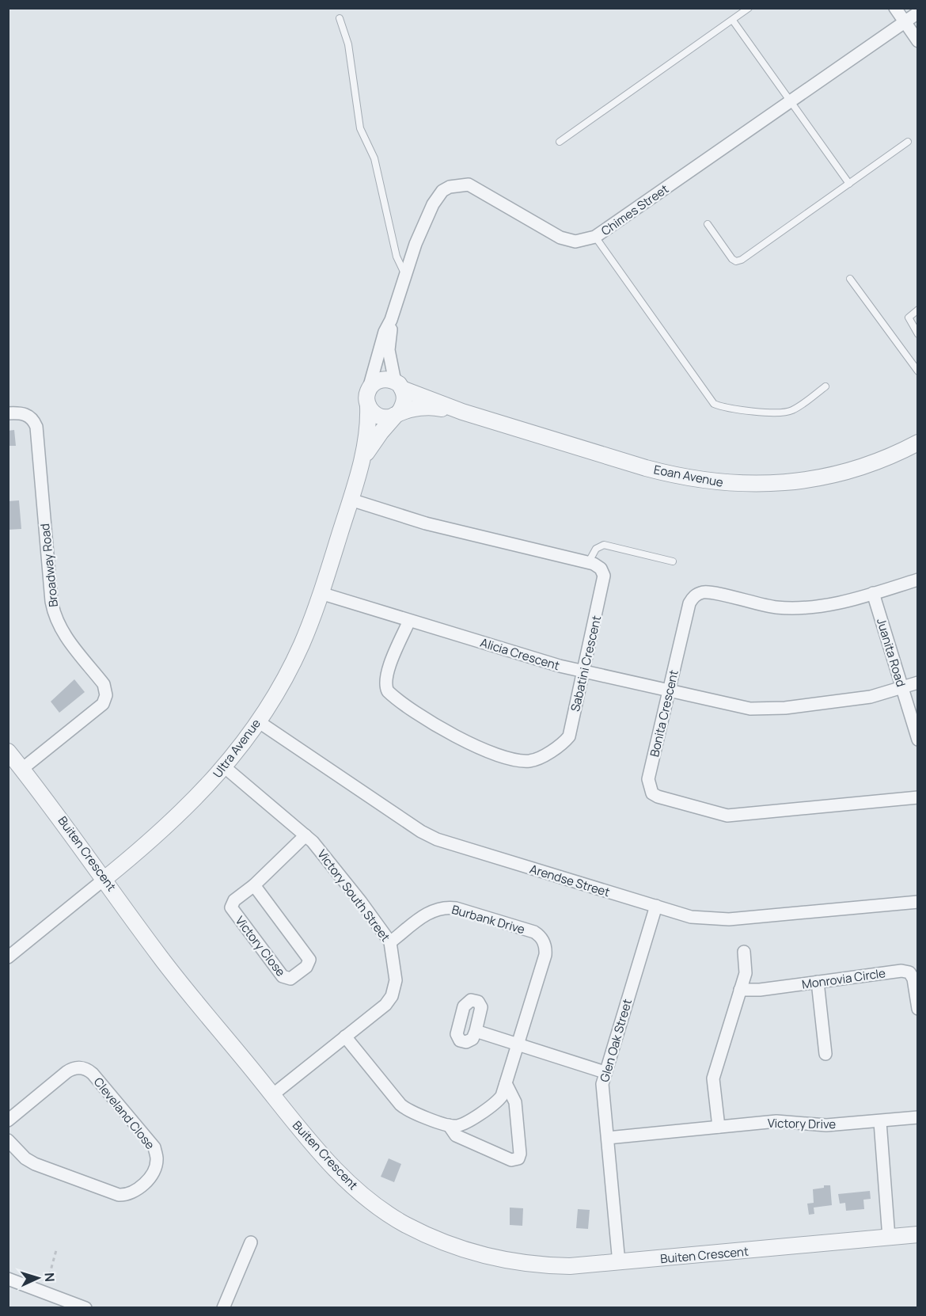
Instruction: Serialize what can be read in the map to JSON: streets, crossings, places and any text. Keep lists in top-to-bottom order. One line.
{"streets":{"street":["Chimes Street","Eoan Avenue","Broadway Road","Juanita Road","Alicia Crescent","Sabatini Crescent","Bonita Crescent","Ultra Avenue","Buiten Crescent","Arendse Street","Victory South Street","Burbank Drive","Victory Close","Monrovia Circle","Glen Oak Street","Cleveland Close","Victory Drive"]},"crossings":[["Chimes Street","Eoan Avenue"],["Chimes Street","Ultra Avenue"],["Eoan Avenue","Ultra Avenue"],["Broadway Road","Buiten Crescent"],["Juanita Road","Alicia Crescent"],["Juanita Road","Bonita Crescent"],["Alicia Crescent","Sabatini Crescent"],["Alicia Crescent","Bonita Crescent"],["Alicia Crescent","Ultra Avenue"],["Sabatini Crescent","Ultra Avenue"],["Ultra Avenue","Buiten Crescent"],["Ultra Avenue","Arendse Street"],["Ultra Avenue","Victory South Street"],["Buiten Crescent","Victory South Street"],["Buiten Crescent","Glen Oak Street"],["Arendse Street","Glen Oak Street"],["Victory South Street","Burbank Drive"],["Victory South Street","Victory Close"],["Glen Oak Street","Victory Drive"]],"north":"right"}
